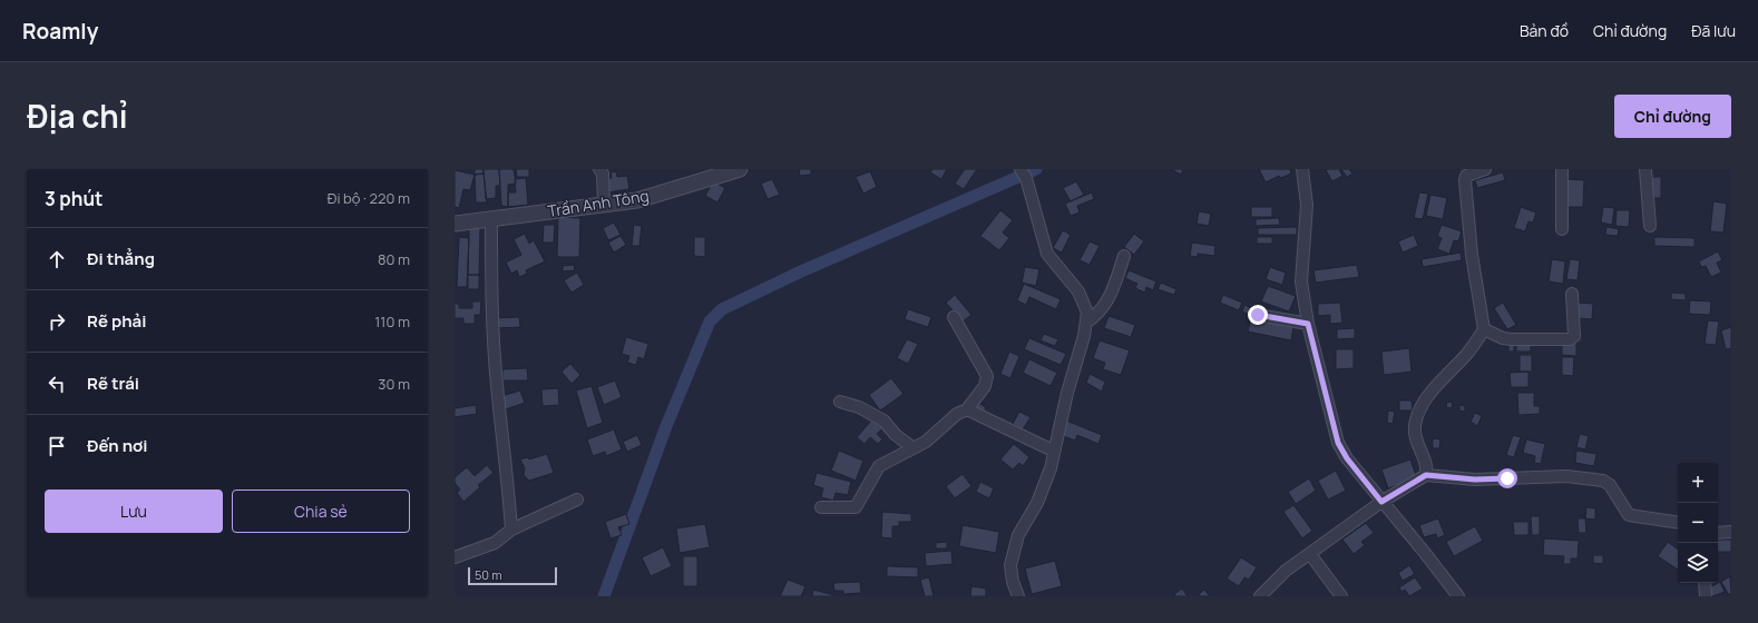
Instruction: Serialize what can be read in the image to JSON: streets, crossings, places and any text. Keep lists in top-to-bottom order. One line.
{"streets":{"street":["Trần Anh Tông"]},"scale_bar":"50 m","page":{"header":"Roamly","nav":["Bản đồ","Chỉ đường","Đã lưu"],"title":"Địa chỉ","buttons":["Chỉ đường",["Lưu","Chia sẻ"]],"heading":["3 phút","Đi bộ · 220 m"],"list":[["Đi thẳng","80 m"],["Rẽ phải","110 m"],["Rẽ trái","30 m"],"Đến nơi"],"map_buttons":["+","−"],"scale":"50 m"}}
